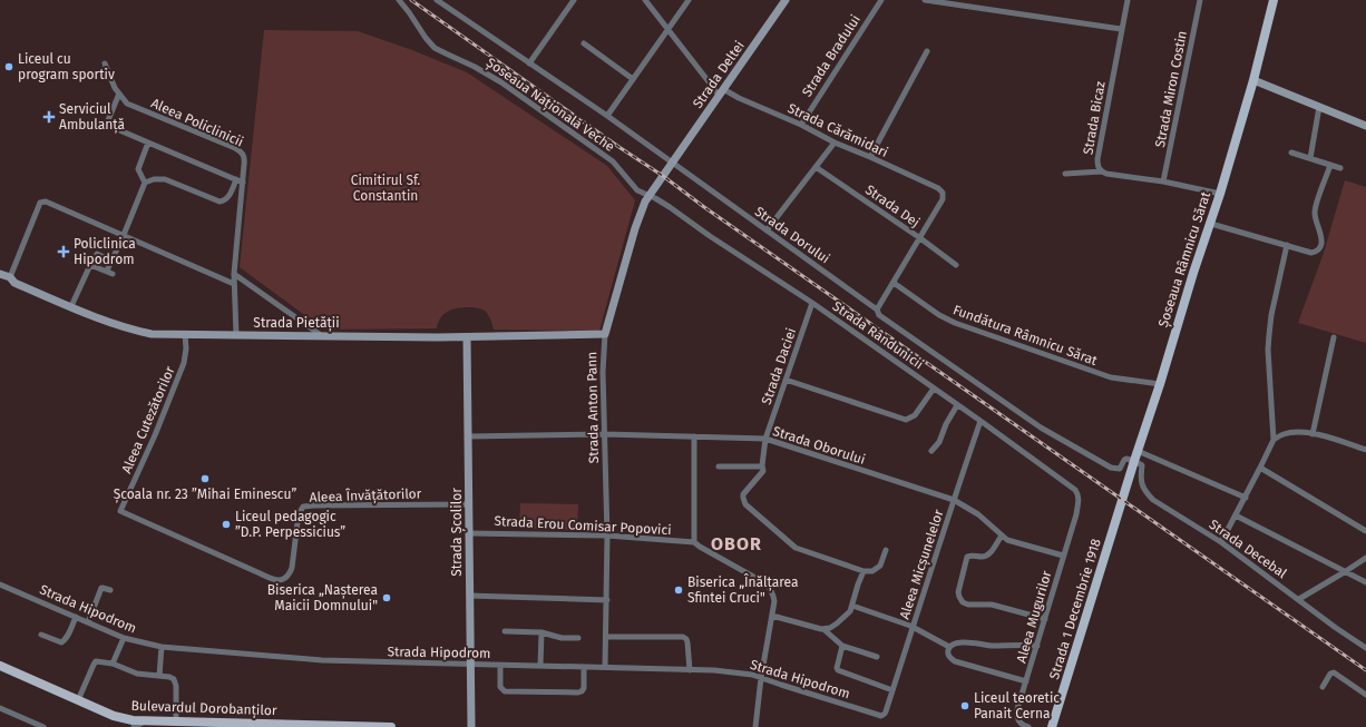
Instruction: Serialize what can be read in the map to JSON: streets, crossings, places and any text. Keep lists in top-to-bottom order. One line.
{"streets":{"main road":["Șoseaua Râmnicu Sărat","Strada 1 Decembrie 1918","Bulevardul Dorobanților"],"street":["Strada Bradului","Strada Deltei","Strada Miron Costin","Șoseaua Națională Veche","Strada Bicaz","Aleea Policlinicii","Strada Cărămidari","Strada Dej","Strada Dorului","Strada Pietății","Strada Rândunicii","Fundătura Râmnicu Sărat","Strada Daciei","Strada Anton Pann","Aleea Cutezătorilor","Strada Oborului","Aleea Învățătorilor","Strada Erou Comisar Popovici","Strada Școlilor","Strada Decebal","Aleea Micșunelelor","Strada Hipodrom","Aleea Mugurilor"]},"crossings":[["Strada Bradului","Strada Cărămidari"],["Strada Deltei","Strada Cărămidari"],["Strada Deltei","Strada Dorului"],["Strada Deltei","Strada Anton Pann"],["Strada Miron Costin","Strada Bicaz"],["Șoseaua Națională Veche","Strada Rândunicii"],["Șoseaua Națională Veche","Strada Anton Pann"],["Strada Bicaz","Șoseaua Râmnicu Sărat"],["Aleea Policlinicii","Strada Pietății"],["Strada Cărămidari","Strada Dej"],["Strada Dorului","Șoseaua Râmnicu Sărat"],["Strada Dorului","Strada Anton Pann"],["Strada Dorului","Strada Decebal"],["Șoseaua Râmnicu Sărat","Fundătura Râmnicu Sărat"],["Șoseaua Râmnicu Sărat","Strada Decebal"],["Șoseaua Râmnicu Sărat","Strada 1 Decembrie 1918"],["Strada Pietății","Strada Anton Pann"],["Strada Pietății","Aleea Cutezătorilor"],["Strada Pietății","Strada Școlilor"],["Strada Rândunicii","Strada Daciei"],["Strada Rândunicii","Strada Anton Pann"],["Strada Rândunicii","Aleea Micșunelelor"],["Strada Rândunicii","Aleea Mugurilor"],["Strada Daciei","Strada Oborului"],["Strada Anton Pann","Strada Oborului"],["Strada Anton Pann","Strada Erou Comisar Popovici"],["Strada Anton Pann","Strada Hipodrom"],["Aleea Cutezătorilor","Aleea Învățătorilor"],["Strada Oborului","Strada Școlilor"],["Strada Oborului","Aleea Micșunelelor"],["Strada Oborului","Aleea Mugurilor"],["Aleea Învățătorilor","Strada Școlilor"],["Strada Erou Comisar Popovici","Strada Școlilor"],["Strada Școlilor","Strada Hipodrom"],["Aleea Micșunelelor","Strada Hipodrom"]],"districts":["OBOR"],"parks":["Cimitirul Sf. Constantin"],"places":{"other":["Liceul cu program sportiv","Școala nr. 23 ”Mihai Eminescu”","Liceul pedagogic ”D.P. Perpessicius”","Biserica „Înălțarea Sfintei Cruci\"","Biserica „Nașterea Maicii Domnului\"","Liceul teoretic Panait Cerna"],"health":["Serviciul Ambulanță","Policlinica Hipodrom"]}}
